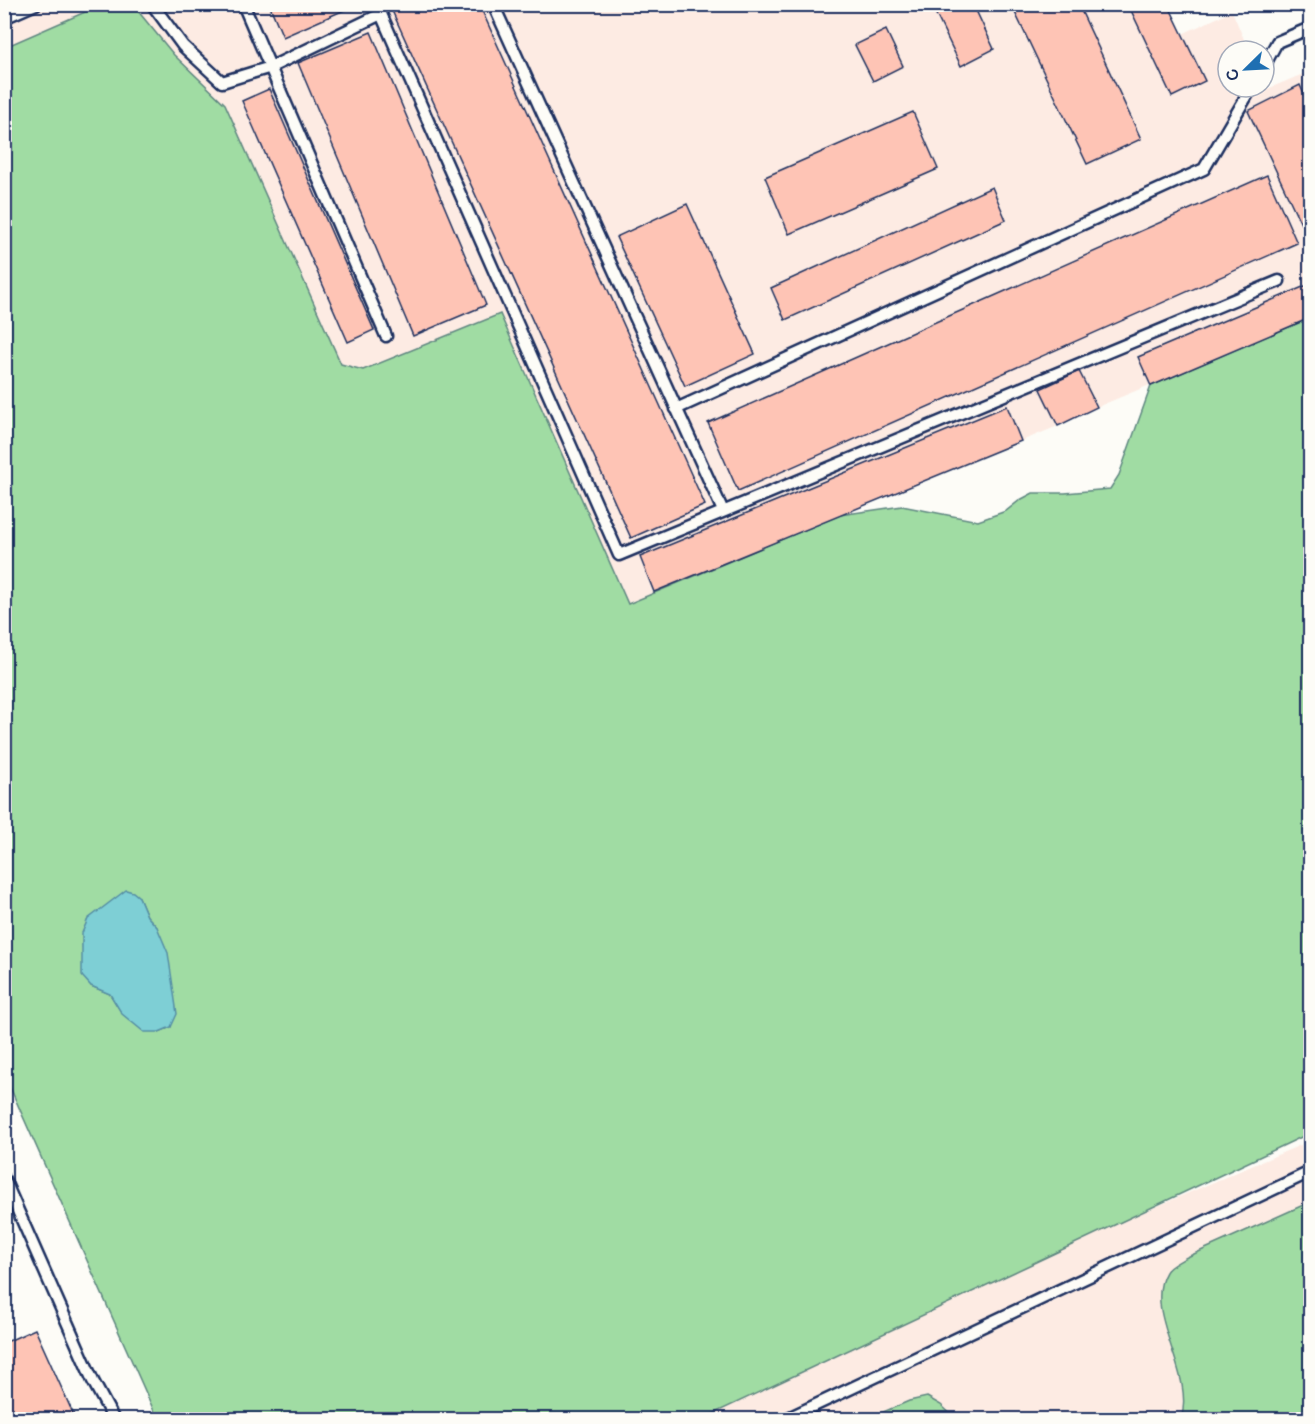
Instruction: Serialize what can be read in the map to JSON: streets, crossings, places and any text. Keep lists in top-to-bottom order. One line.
{"north":"bottom left"}
